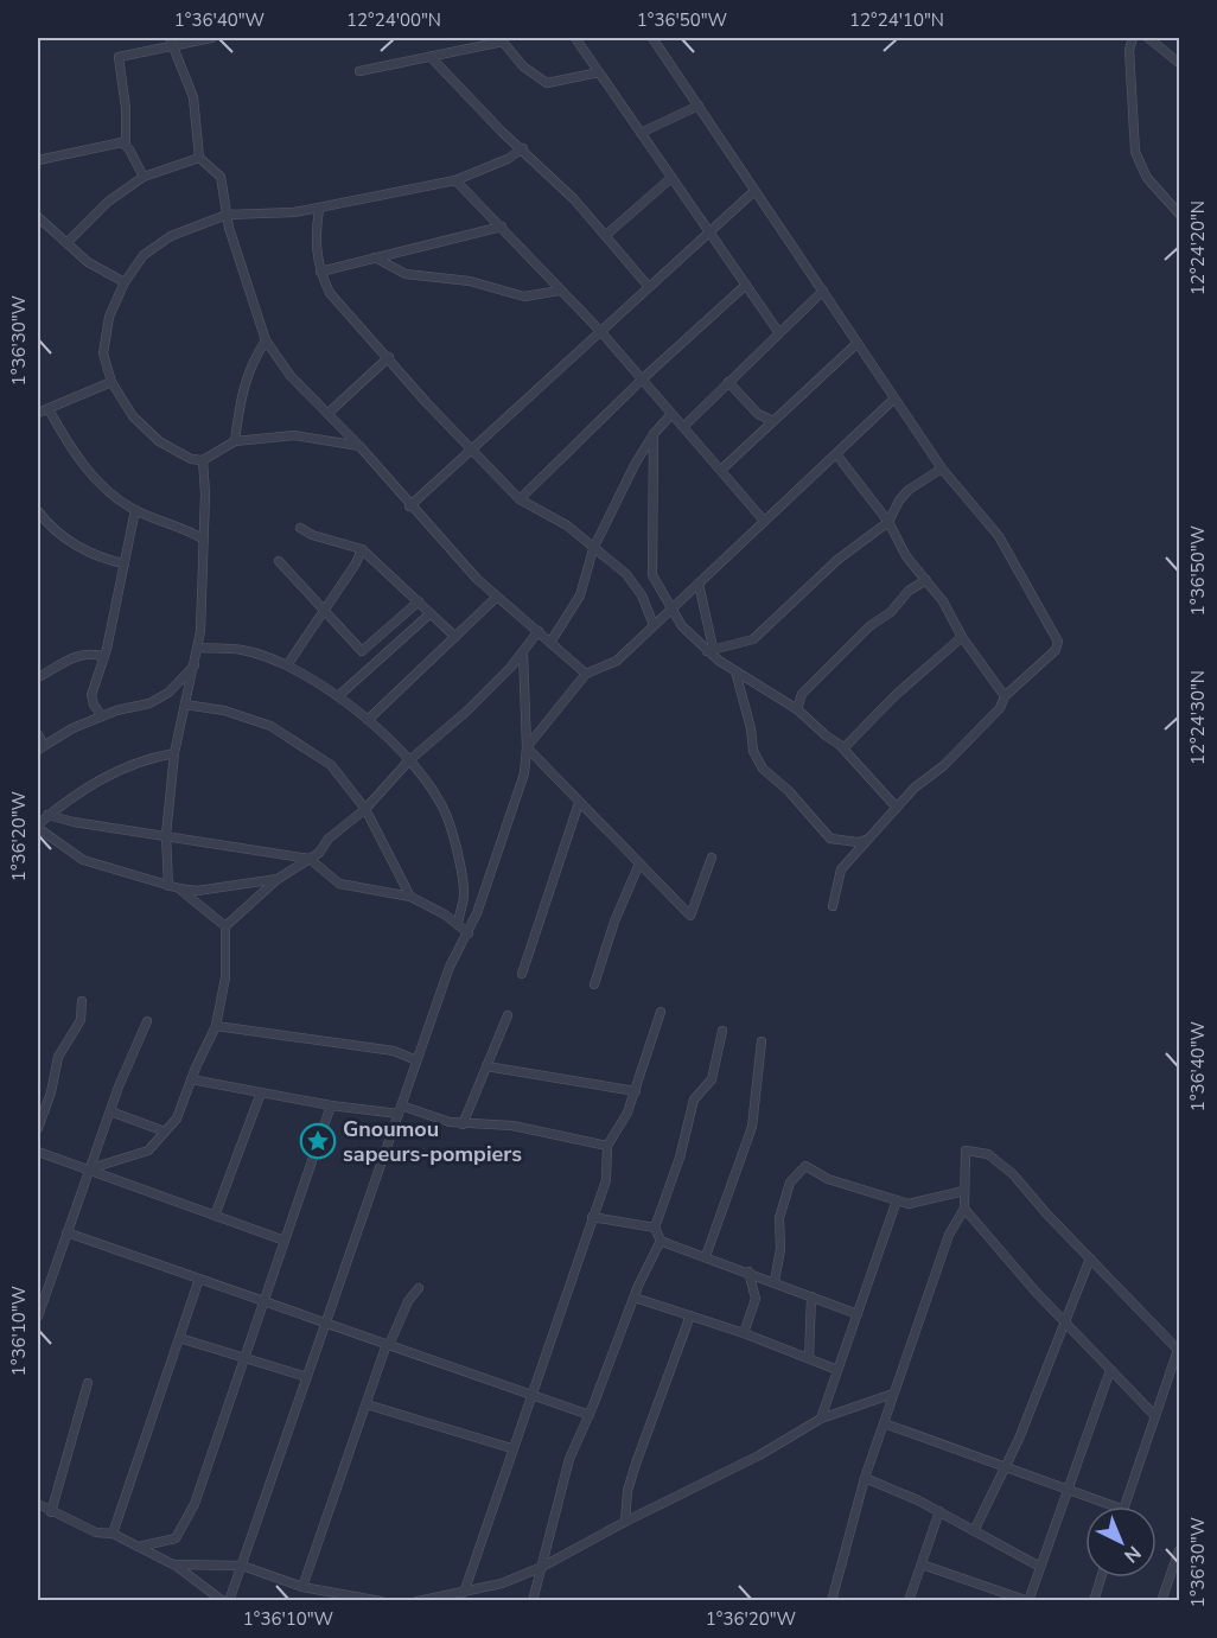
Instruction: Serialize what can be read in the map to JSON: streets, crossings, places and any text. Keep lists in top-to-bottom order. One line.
{"places":{"place":["Gnoumou sapeurs-pompiers"]},"north":"bottom right","coordinates":["1°36'40\"W","12°24'00\"N","1°36'50\"W","12°24'10\"N","12°24'20\"N","1°36'30\"W","12°24'30\"N","1°36'20\"W","1°36'10\"W"]}
